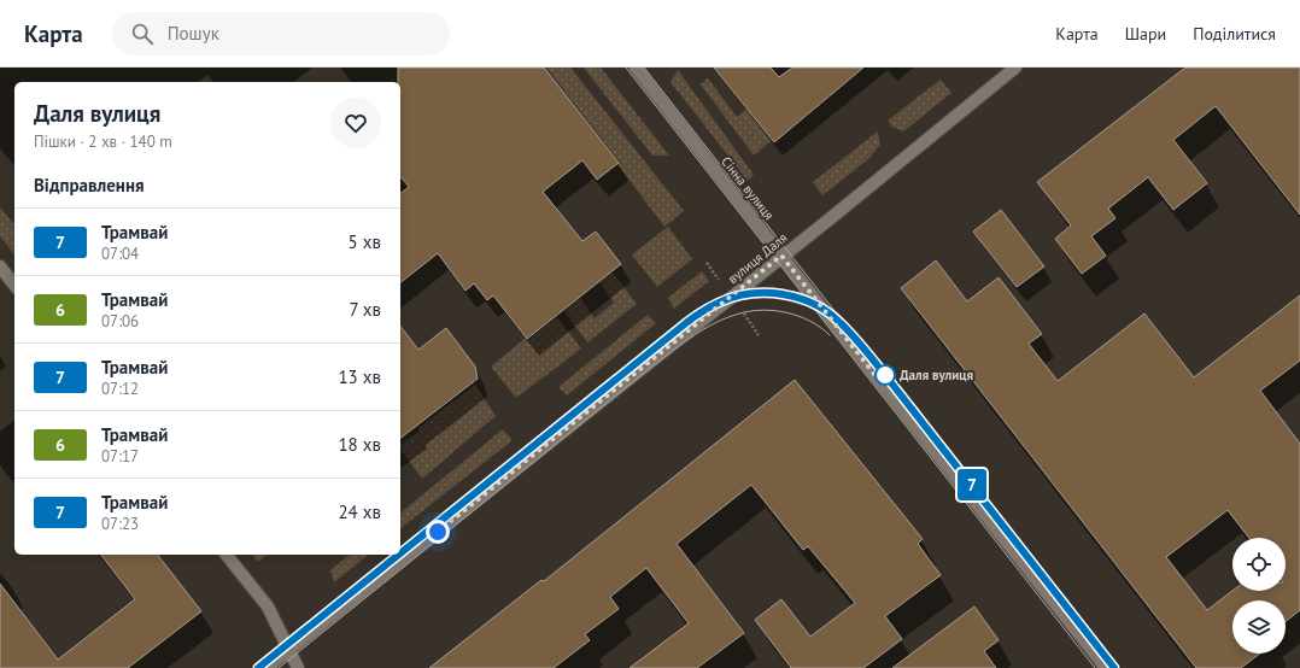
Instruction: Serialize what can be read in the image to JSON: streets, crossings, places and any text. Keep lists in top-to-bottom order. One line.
{"streets":{"street":["Сінна вулиця","вулиця Даля"]},"crossings":[["Сінна вулиця","вулиця Даля"]],"places":["Даля вулиця"],"lines":["tram line 7"],"page":{"header":"Карта","search":"Пошук","nav":["Карта","Шари","Поділитися"],"on_map":"7","heading":[["Даля вулиця","Пішки · 2 хв · 140 m"],"Відправлення"],"list":[{"mark":"7","name":"Трамвай","note":"07:04","value":"5 хв"},{"mark":"6","name":"Трамвай","note":"07:06","value":"7 хв"},{"mark":"7","name":"Трамвай","note":"07:12","value":"13 хв"},{"mark":"6","name":"Трамвай","note":"07:17","value":"18 хв"},{"mark":"7","name":"Трамвай","note":"07:23","value":"24 хв"}]}}
